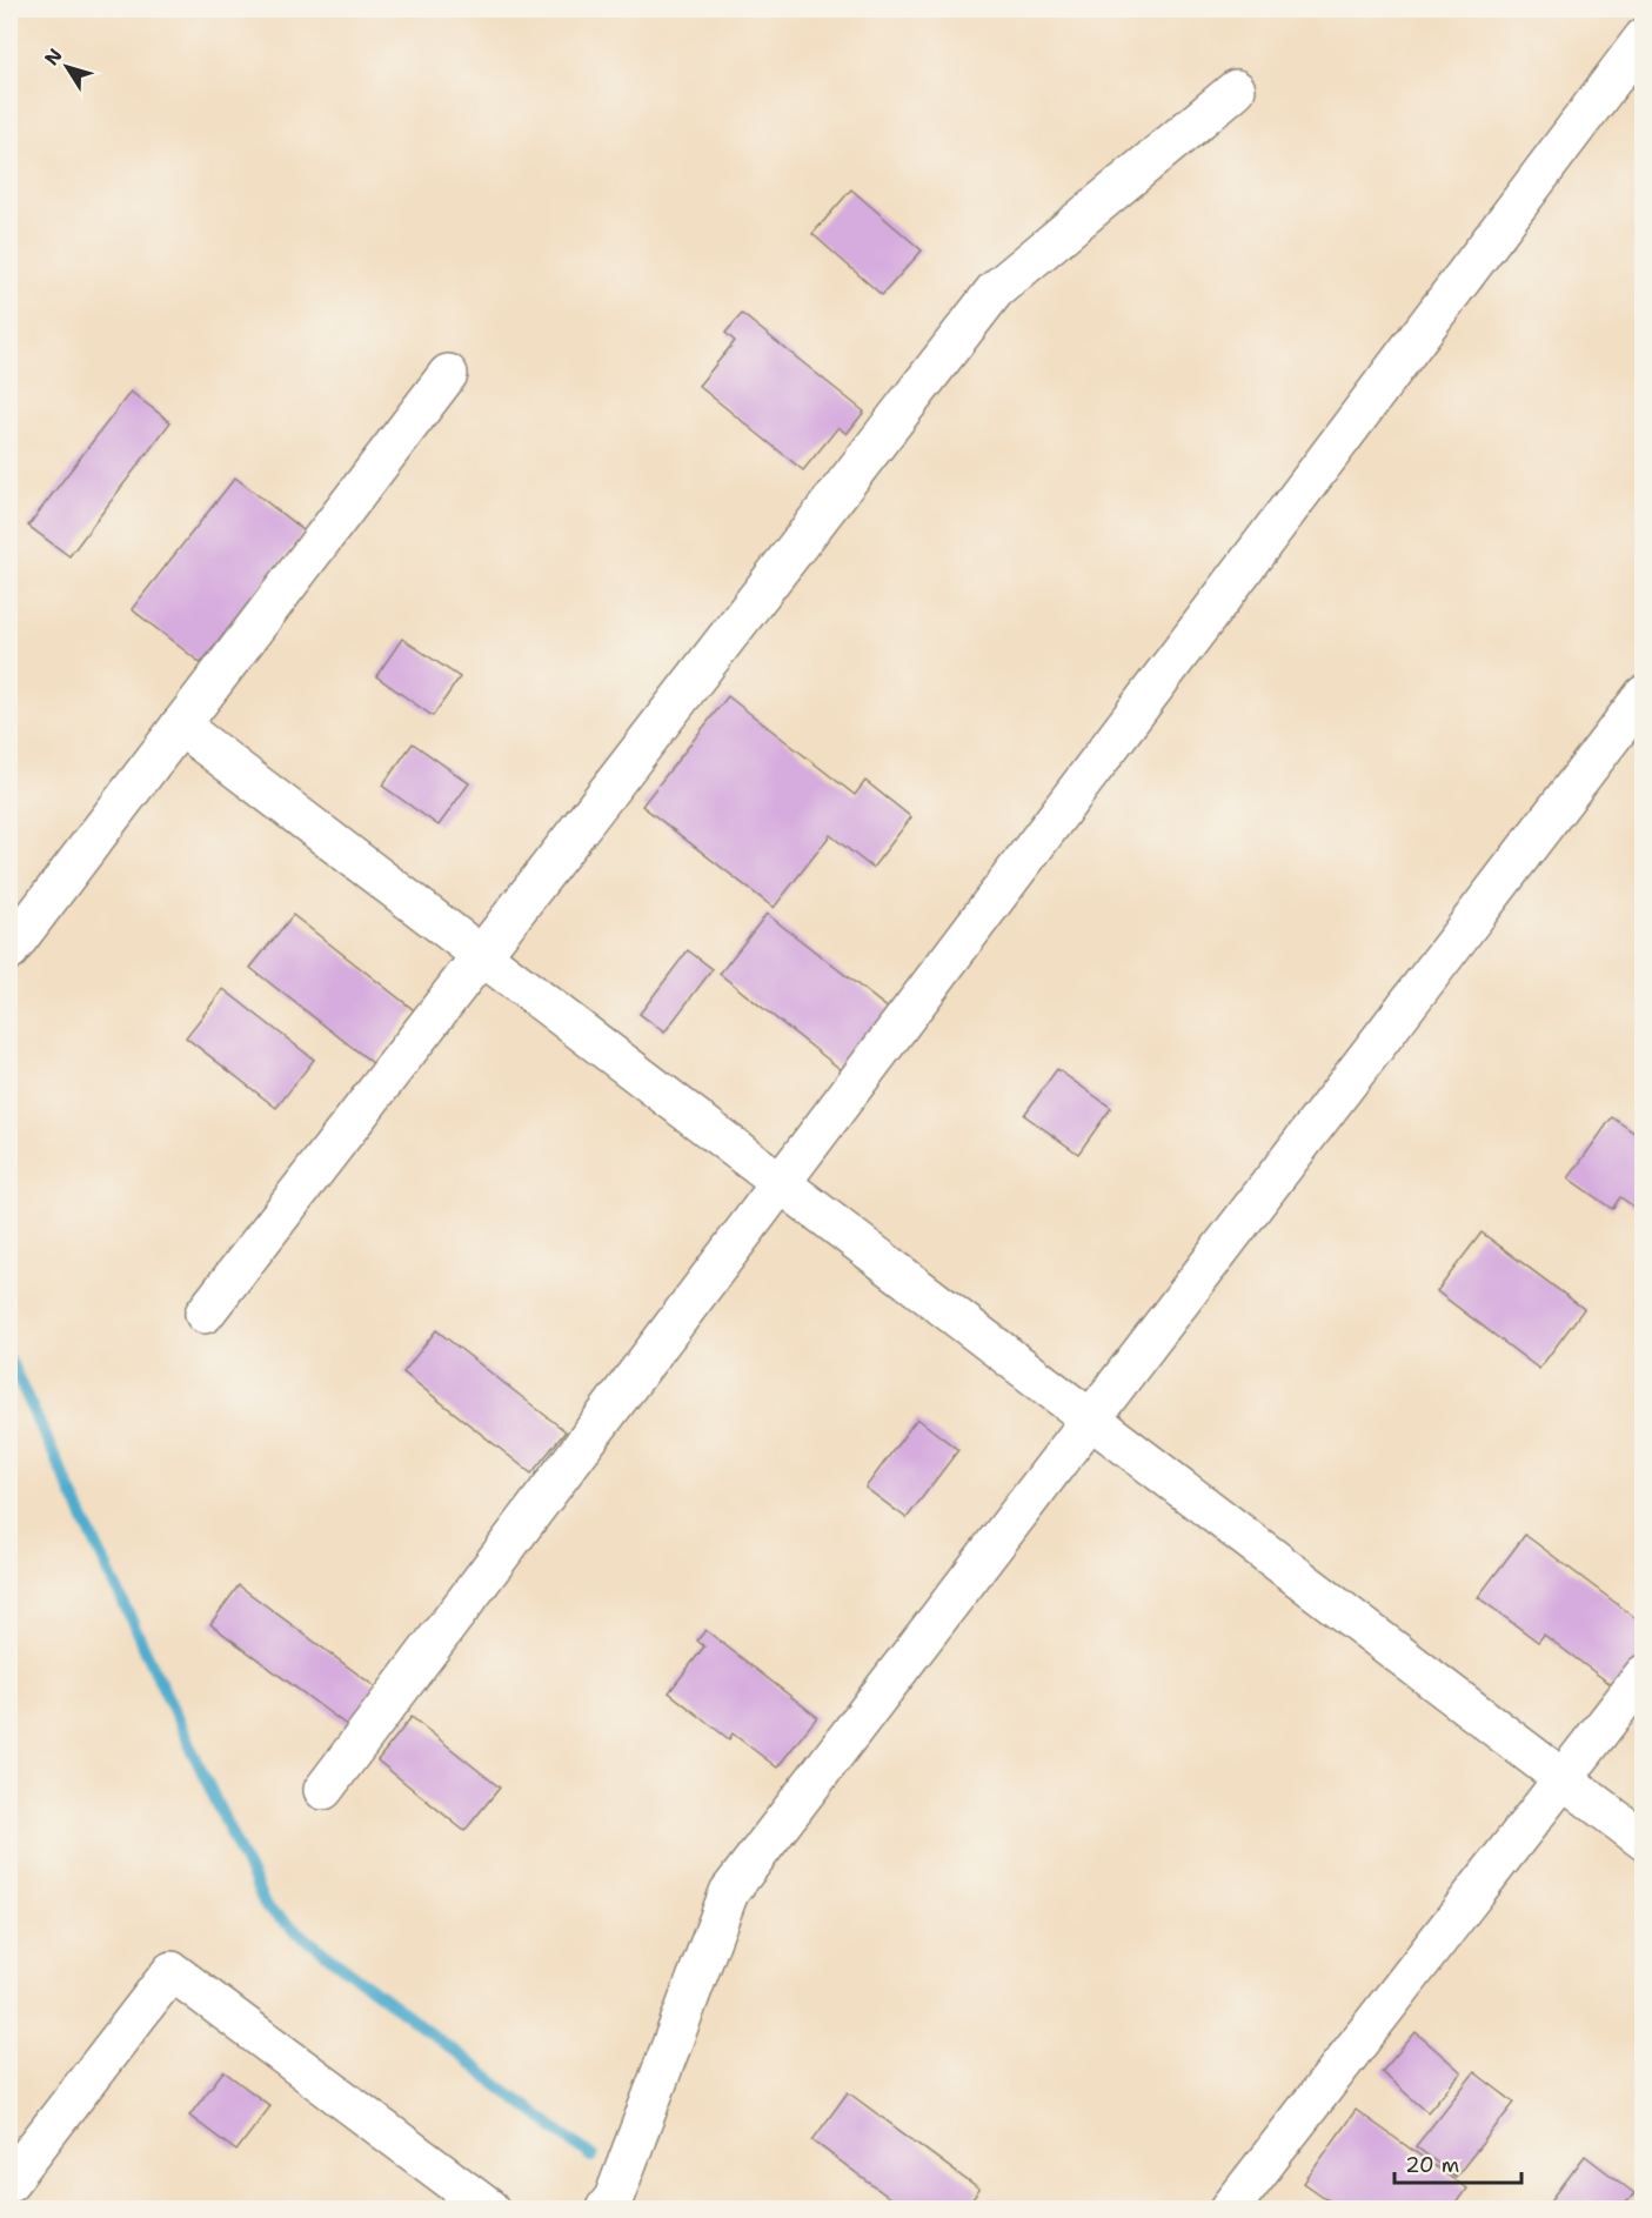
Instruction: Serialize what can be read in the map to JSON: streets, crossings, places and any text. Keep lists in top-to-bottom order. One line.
{"scale_bar":"20 m","north":"top left"}
